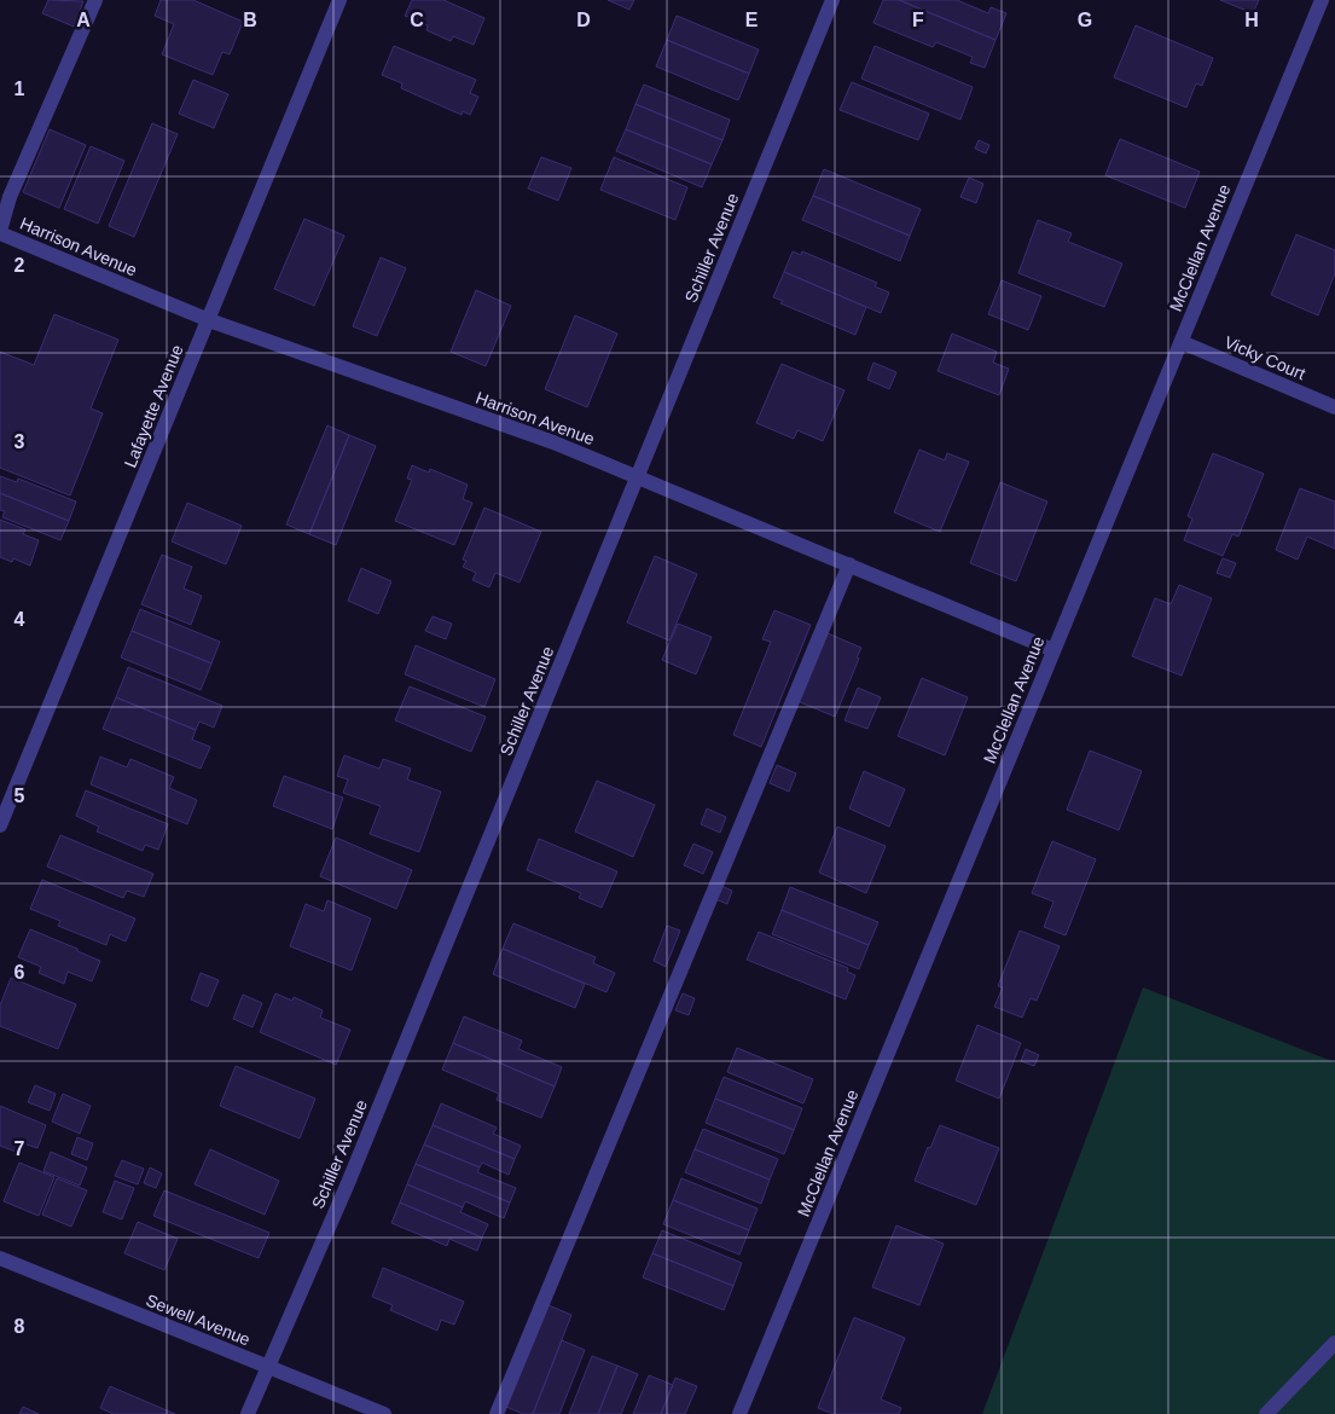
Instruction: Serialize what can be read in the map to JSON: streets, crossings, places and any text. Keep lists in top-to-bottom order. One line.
{"streets":{"street":["Harrison Avenue","Schiller Avenue","McClellan Avenue","Vicky Court","Lafayette Avenue","Sewell Avenue"]},"crossings":[["Harrison Avenue","Schiller Avenue"],["Harrison Avenue","McClellan Avenue"],["Harrison Avenue","Lafayette Avenue"],["Schiller Avenue","Sewell Avenue"],["McClellan Avenue","Vicky Court"]],"grid":{"columns":["A","B","C","D","E","F","G","H"],"rows":["1","2","3","4","5","6","7","8"]}}
